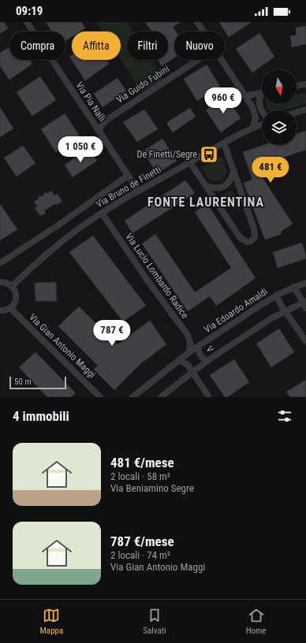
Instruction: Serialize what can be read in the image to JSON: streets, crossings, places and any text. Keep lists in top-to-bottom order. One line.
{"streets":{"street":["Via Guido Fubini","Via Pia Nalli","Via Bruno de Finetti","Via Lucio Lombardo Radice","Via Edoardo Amaldi","Via Gian Antonio Maggi","V"]},"crossings":[["Via Guido Fubini","Via Pia Nalli"],["Via Pia Nalli","Via Bruno de Finetti"],["Via Bruno de Finetti","Via Lucio Lombardo Radice"],["Via Lucio Lombardo Radice","Via Edoardo Amaldi"],["Via Edoardo Amaldi","V"]],"districts":["FONTE LAURENTINA"],"places":{"bus stop":["De Finetti/Segre"]},"scale_bar":"50 m","north":"bottom","page":{"status":"09:19","chip":["Compra","Affitta","Filtri","Nuovo"],"price":["960 €","1 050 €","481 €","787 €"],"scale":"50 m","heading":"4 immobili","list":[{"name":"481 €/mese","note":"2 locali · 58 m² · Via Beniamino Segre"},{"name":"787 €/mese","note":"2 locali · 74 m² · Via Gian Antonio Maggi"}],"tabs":["Mappa","Salvati","Home"]}}
